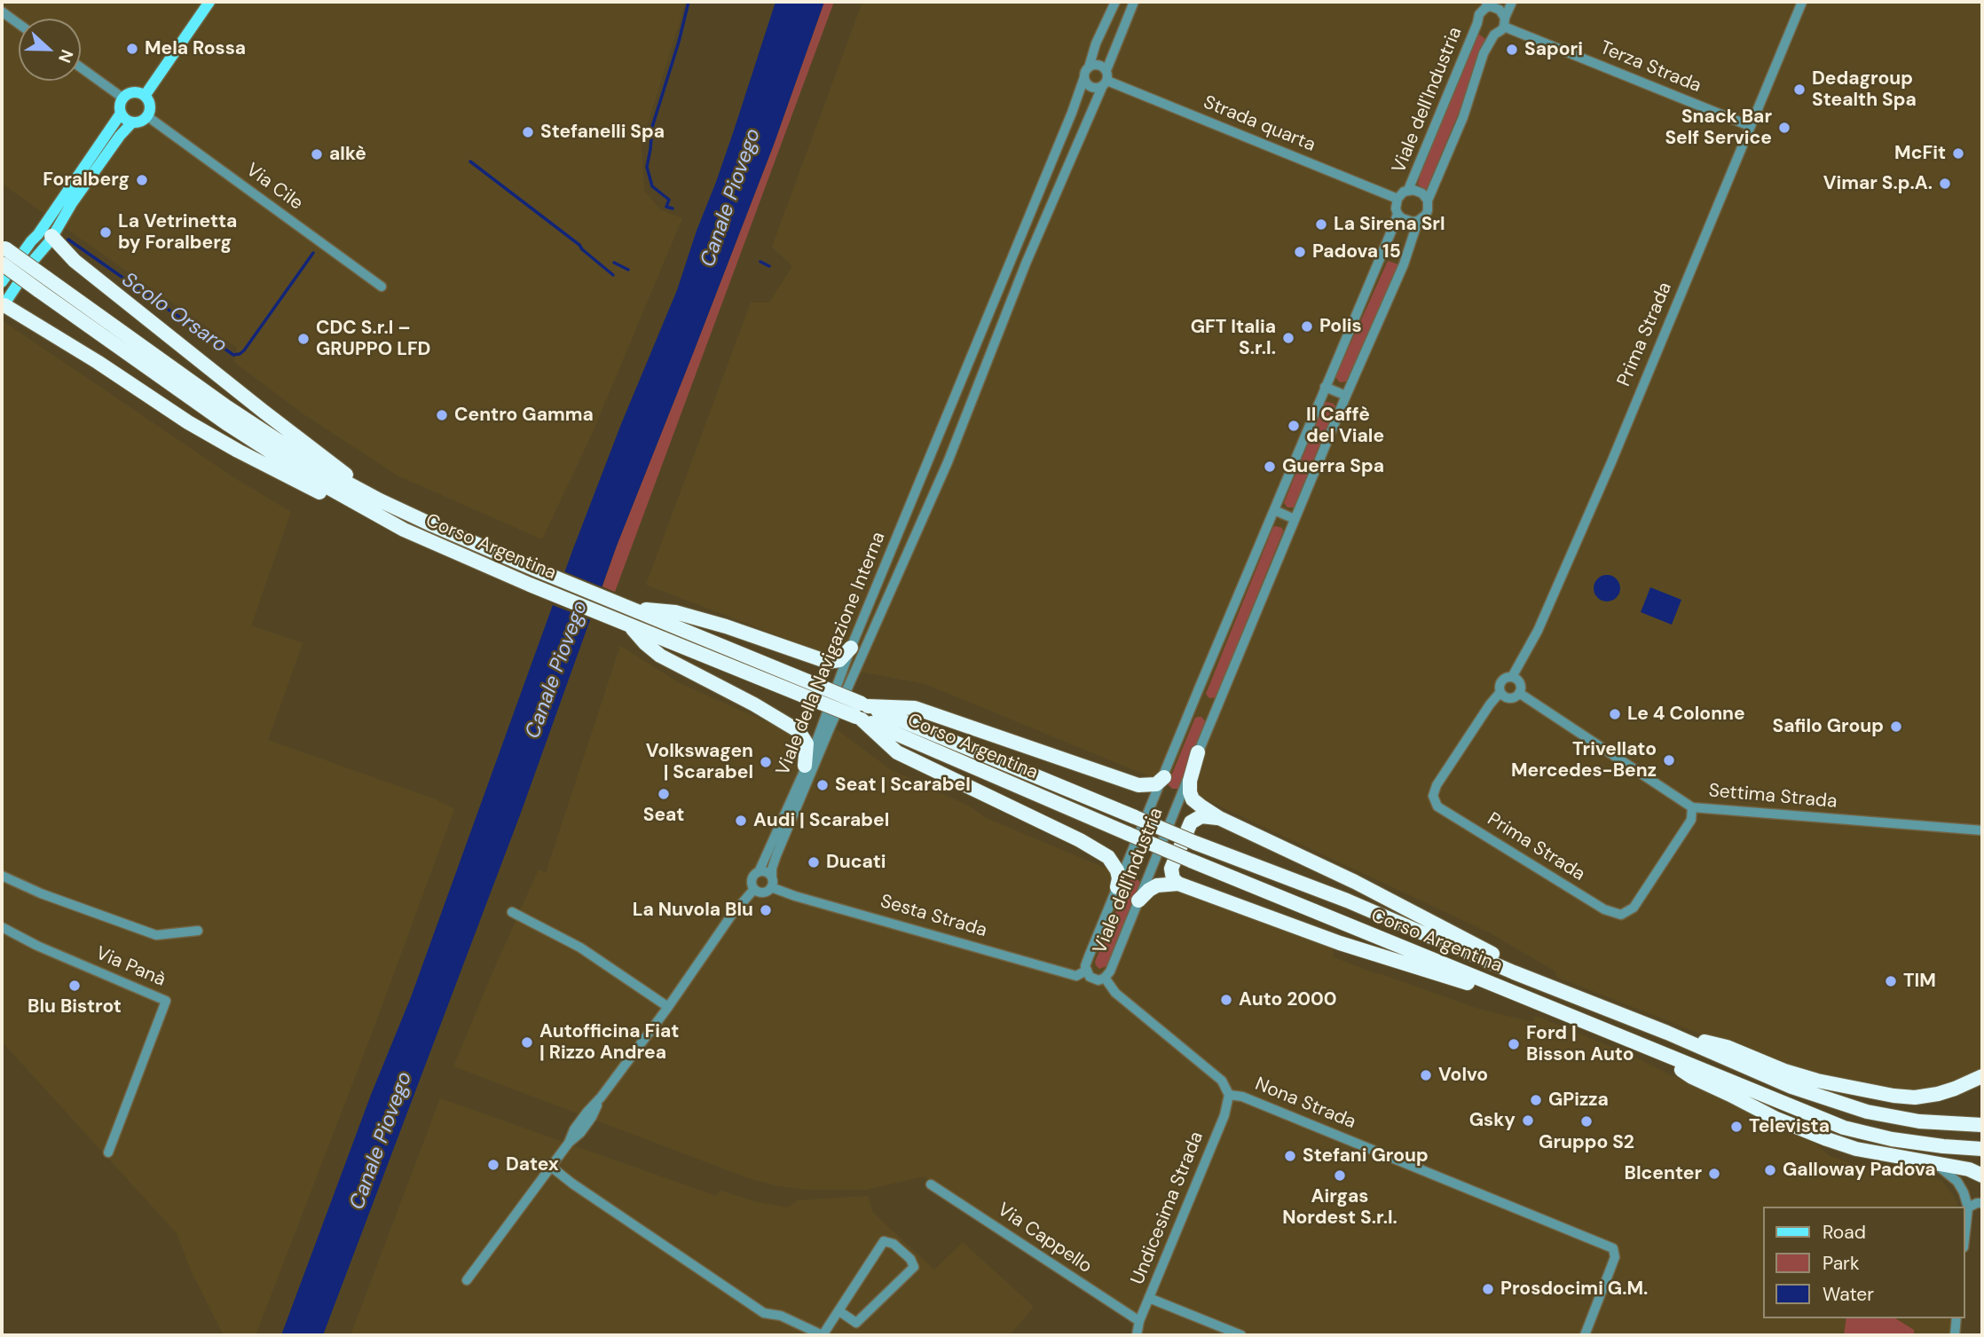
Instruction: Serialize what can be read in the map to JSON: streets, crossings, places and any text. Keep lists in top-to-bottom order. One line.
{"streets":{"highway":["Corso Argentina"],"street":["Terza Strada","Viale dell'Industria","Strada quarta","Via Cile","Prima Strada","Viale della Navigazione Interna","Settima Strada","Sesta Strada","Via Panà","Nona Strada","Undicesima Strada","Via Cappello"]},"crossings":[["Terza Strada","Viale dell'Industria"],["Terza Strada","Prima Strada"],["Viale dell'Industria","Strada quarta"],["Viale dell'Industria","Sesta Strada"],["Viale dell'Industria","Nona Strada"],["Strada quarta","Viale della Navigazione Interna"],["Prima Strada","Settima Strada"],["Viale della Navigazione Interna","Sesta Strada"],["Nona Strada","Undicesima Strada"],["Undicesima Strada","Via Cappello"]],"water":["Canale Piovego","Scolo Orsaro"],"places":["Mela Rossa","Sapori","Dedagroup Stealth Spa","Snack Bar Self Service","Stefanelli Spa","McFit","alkè","Foralberg","Vimar S.p.A.","La Sirena Srl","La Vetrinetta by Foralberg","Padova 15","Polis","GFT Italia S.r.l.","CDC S.r.l – GRUPPO LFD","Centro Gamma","Il Caffè del Viale","Guerra Spa","Le 4 Colonne","Safilo Group","Trivellato Mercedes-Benz","Volkswagen | Scarabel","Seat | Scarabel","Seat","Audi | Scarabel","Ducati","La Nuvola Blu","TIM","Blu Bistrot","Auto 2000","Autofficina Fiat | Rizzo Andrea","Ford | Bisson Auto","Volvo","GPizza","Gsky","Gruppo S2","Televista","Stefani Group","Datex","Galloway Padova","BIcenter","Airgas Nordest S.r.l.","Prosdocimi G.M."],"legend":["Road","Park","Water"],"north":"right"}
